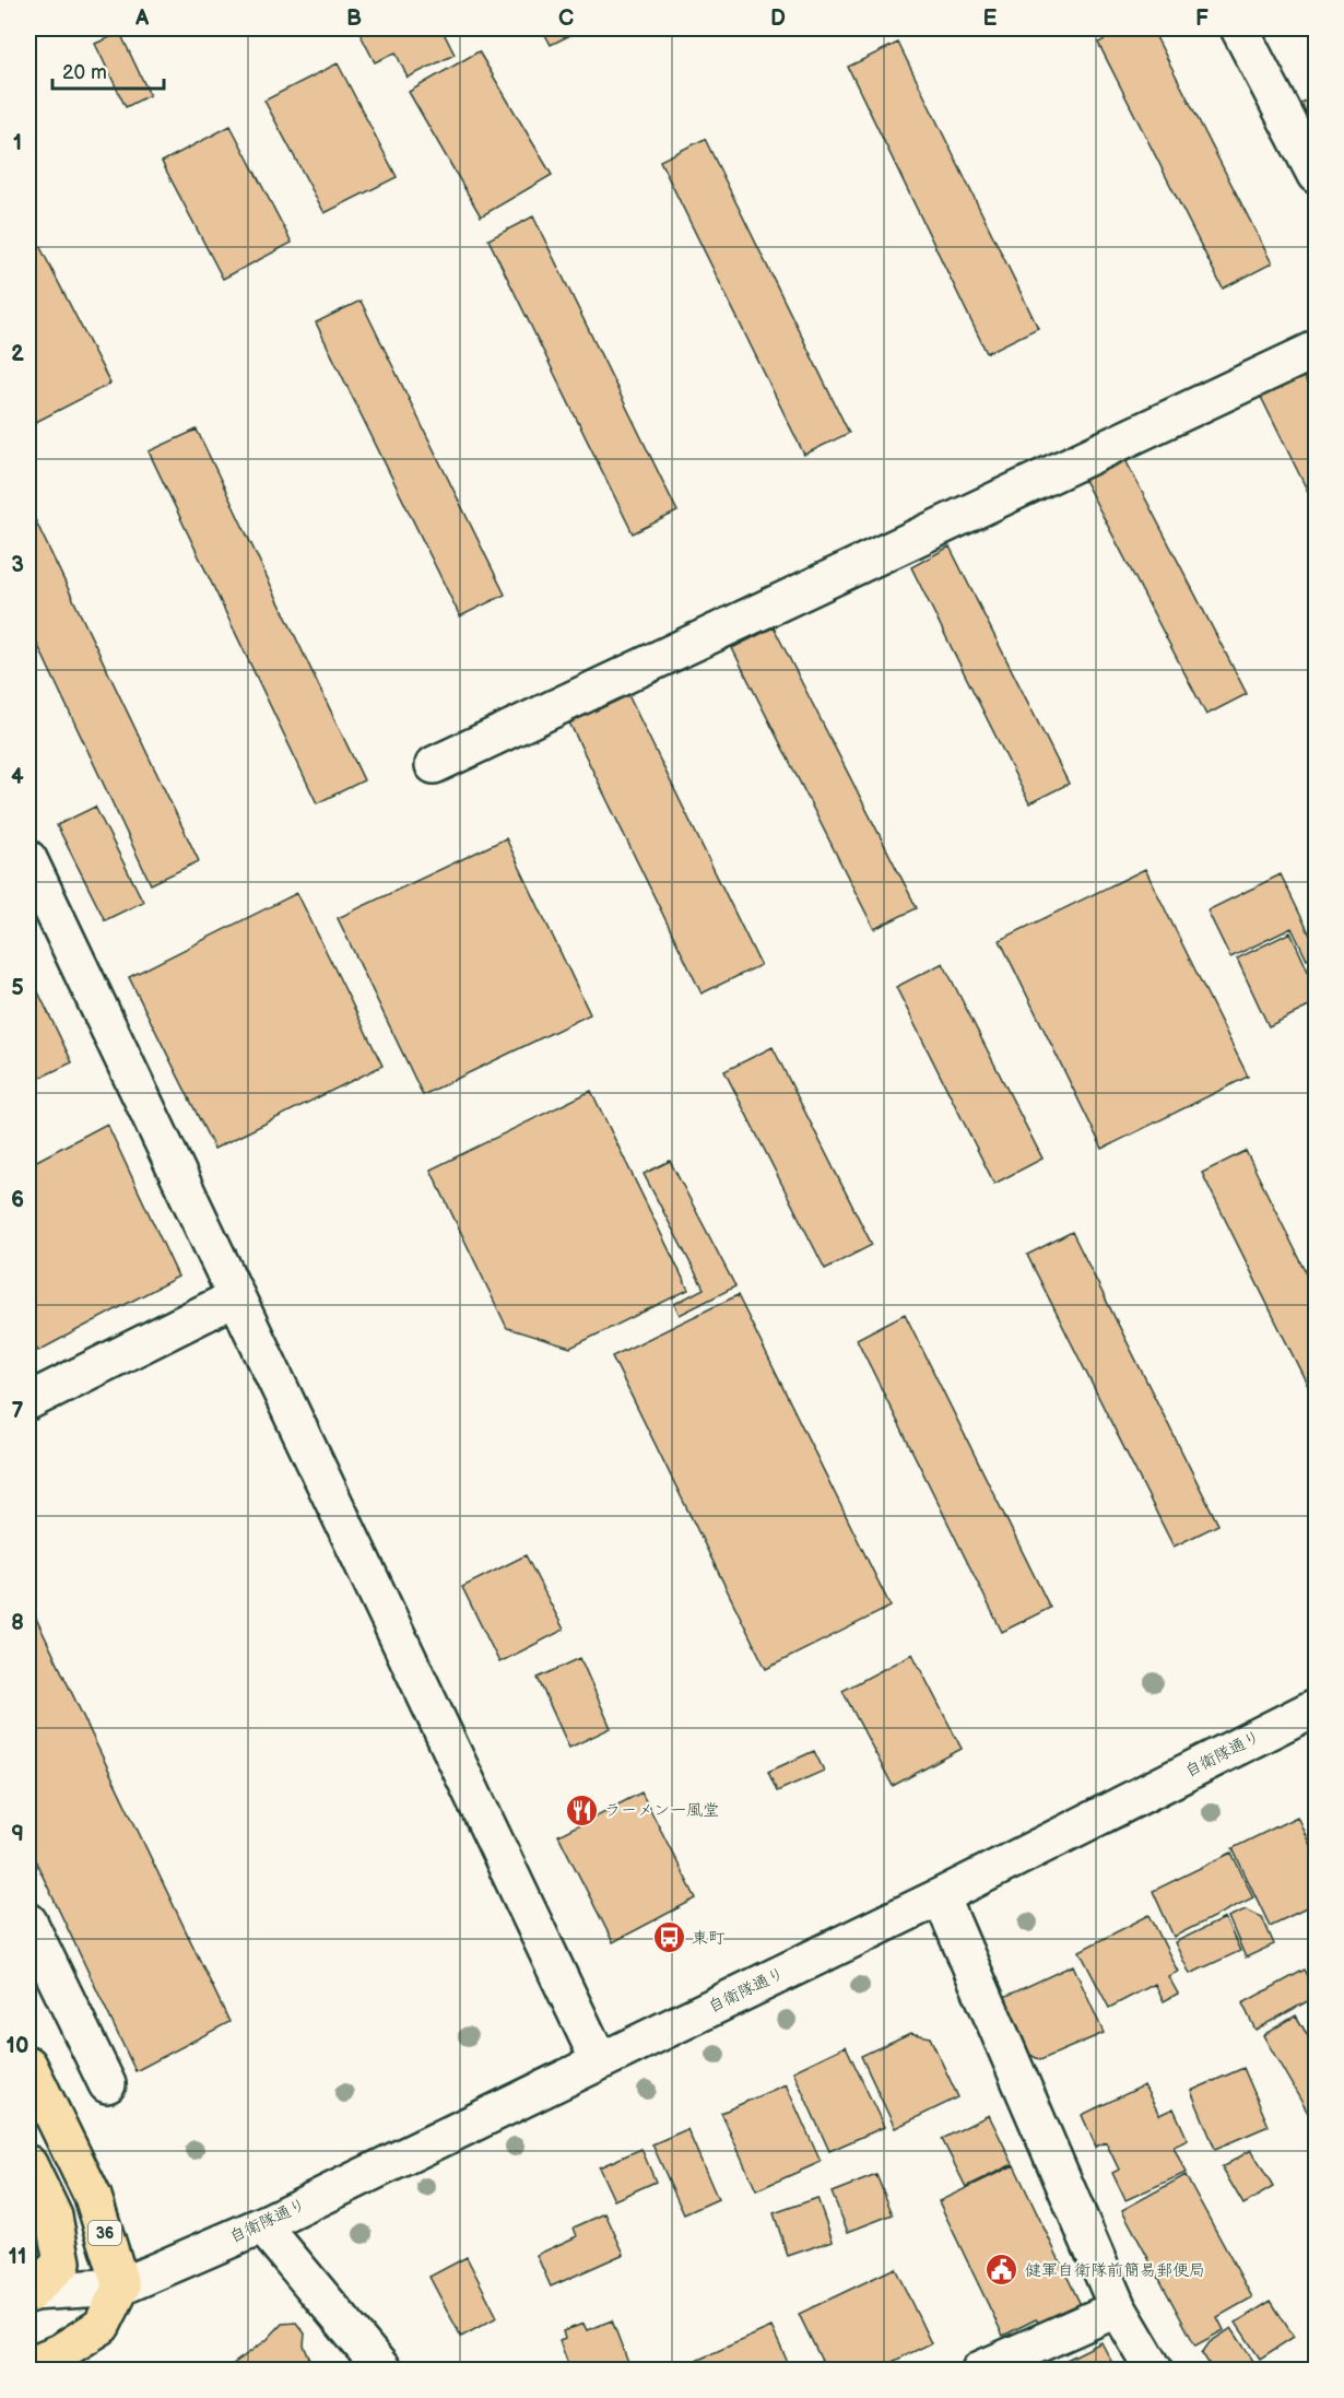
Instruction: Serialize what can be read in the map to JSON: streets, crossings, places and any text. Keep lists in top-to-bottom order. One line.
{"streets":{"main road":["36"],"street":["自衛隊通り"]},"crossings":[["自衛隊通り","36"]],"places":{"restaurant":["ラーメン一風堂"],"bus stop":["東町"],"public building":["健軍自衛隊前簡易郵便局"]},"scale_bar":"20 m","grid":{"columns":["A","B","C","D","E","F"],"rows":["1","2","3","4","5","6","7","8","9","10","11"]}}
